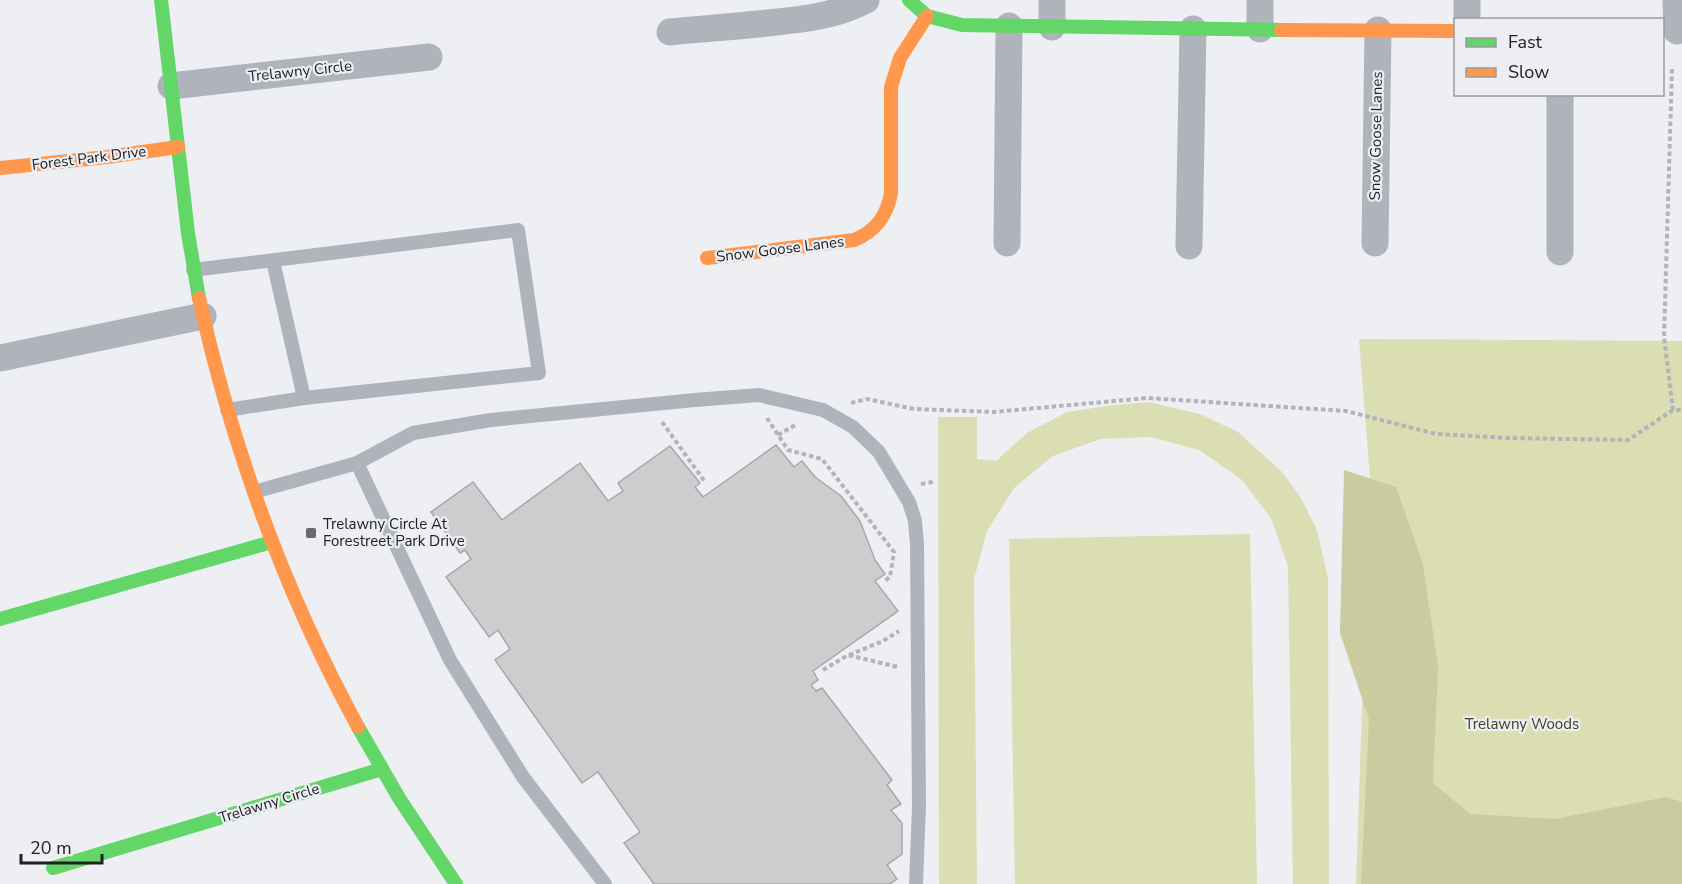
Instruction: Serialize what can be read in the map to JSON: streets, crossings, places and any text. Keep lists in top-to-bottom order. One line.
{"streets":{"street":["Trelawny Circle","Snow Goose Lanes","Forest Park Drive"]},"parks":["Trelawny Woods"],"places":{"transit":["Trelawny Circle At Forestreet Park Drive"]},"legend":["Fast","Slow"],"scale_bar":"20 m"}
